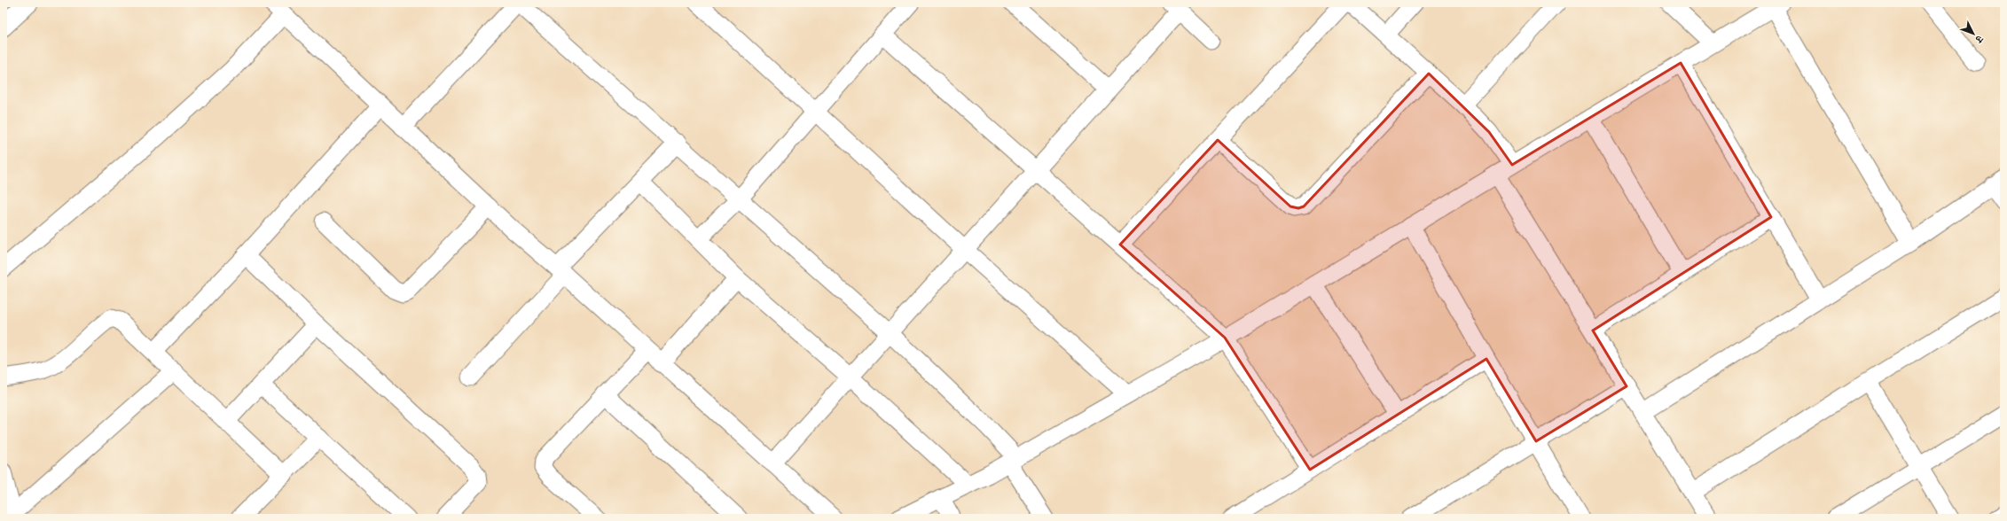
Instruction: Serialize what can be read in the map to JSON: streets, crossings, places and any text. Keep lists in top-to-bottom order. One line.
{"north":"bottom right"}
